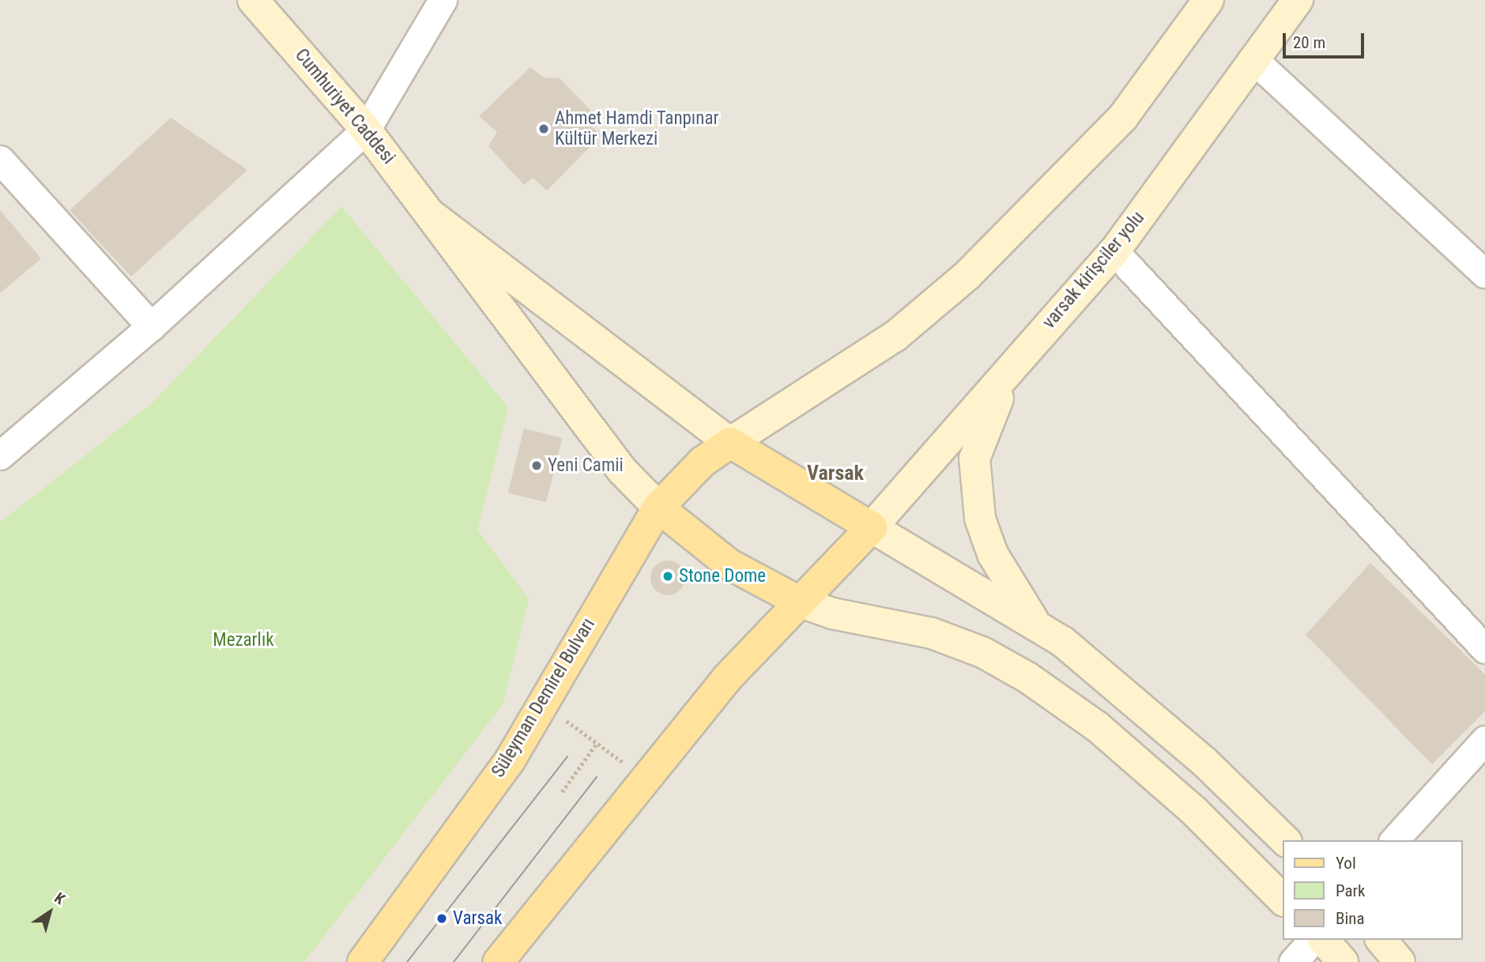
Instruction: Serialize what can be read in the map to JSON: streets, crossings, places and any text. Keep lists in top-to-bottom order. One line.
{"streets":{"main road":["Süleyman Demirel Bulvarı"],"street":["Cumhuriyet Caddesi","varsak kirişciler yolu"]},"districts":["Varsak"],"parks":["Mezarlık"],"places":["Ahmet Hamdi Tanpınar Kültür Merkezi","Yeni Camii","Stone Dome","Varsak"],"legend":["Yol","Park","Bina"],"scale_bar":"20 m","north":"top right"}
